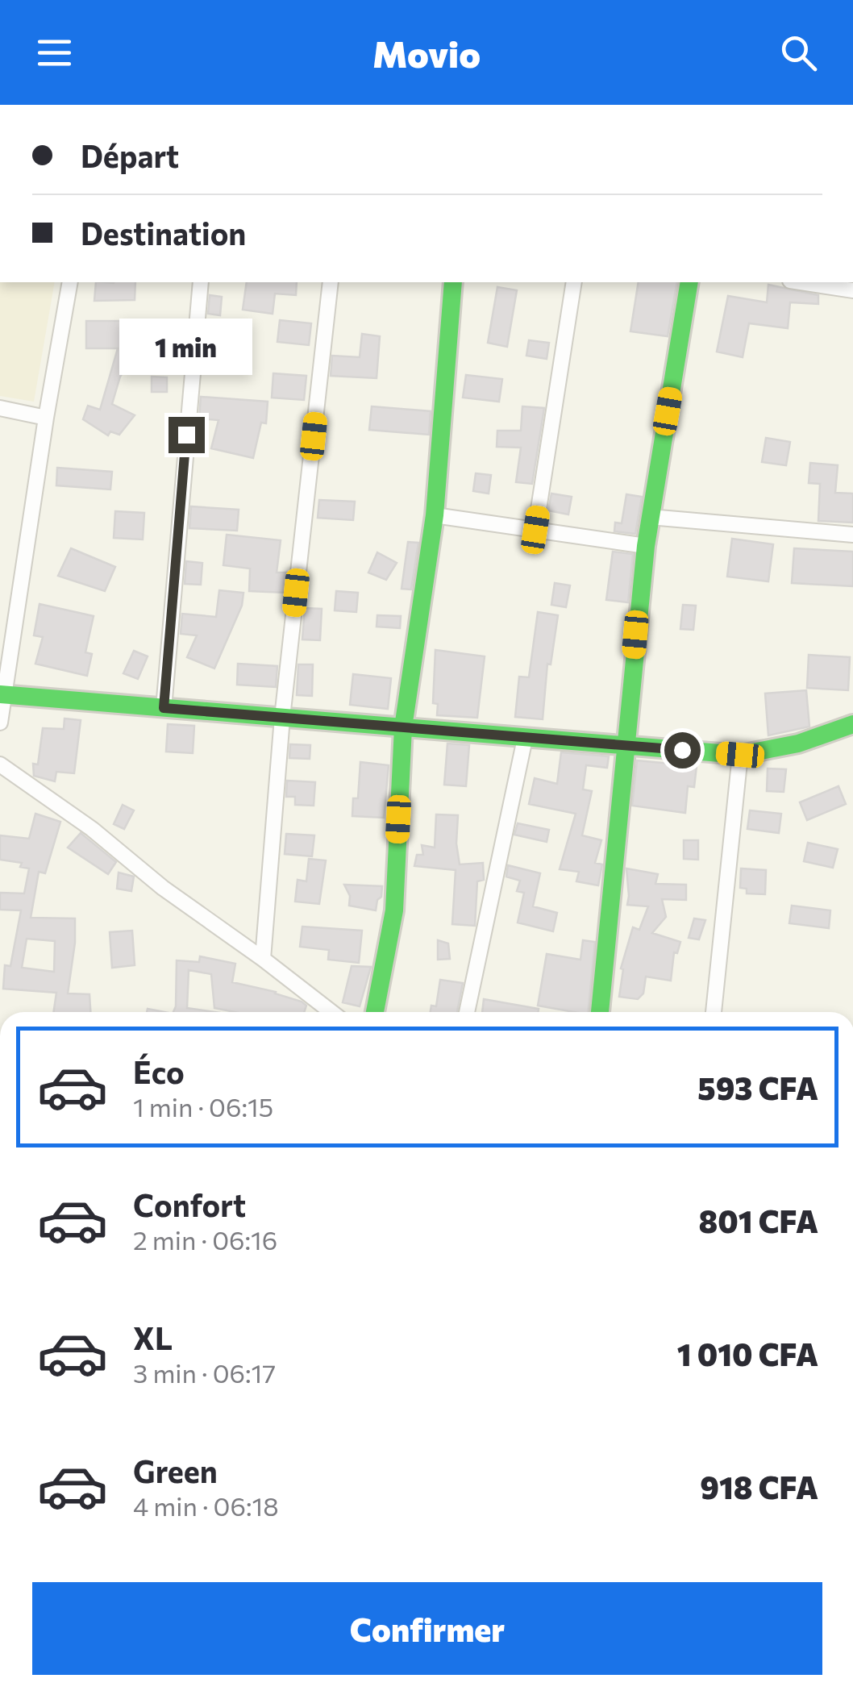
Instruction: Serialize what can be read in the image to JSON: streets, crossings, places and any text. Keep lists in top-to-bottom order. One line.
{"page":{"header":"Movio","banner":["Départ","Destination"],"bubble":"1 min","list":[{"name":"Éco","note":"1 min · 06:15","value":"593 CFA"},{"name":"Confort","note":"2 min · 06:16","value":"801 CFA"},{"name":"XL","note":"3 min · 06:17","value":"1 010 CFA"},{"name":"Green","note":"4 min · 06:18","value":"918 CFA"}],"buttons":"Confirmer"}}
